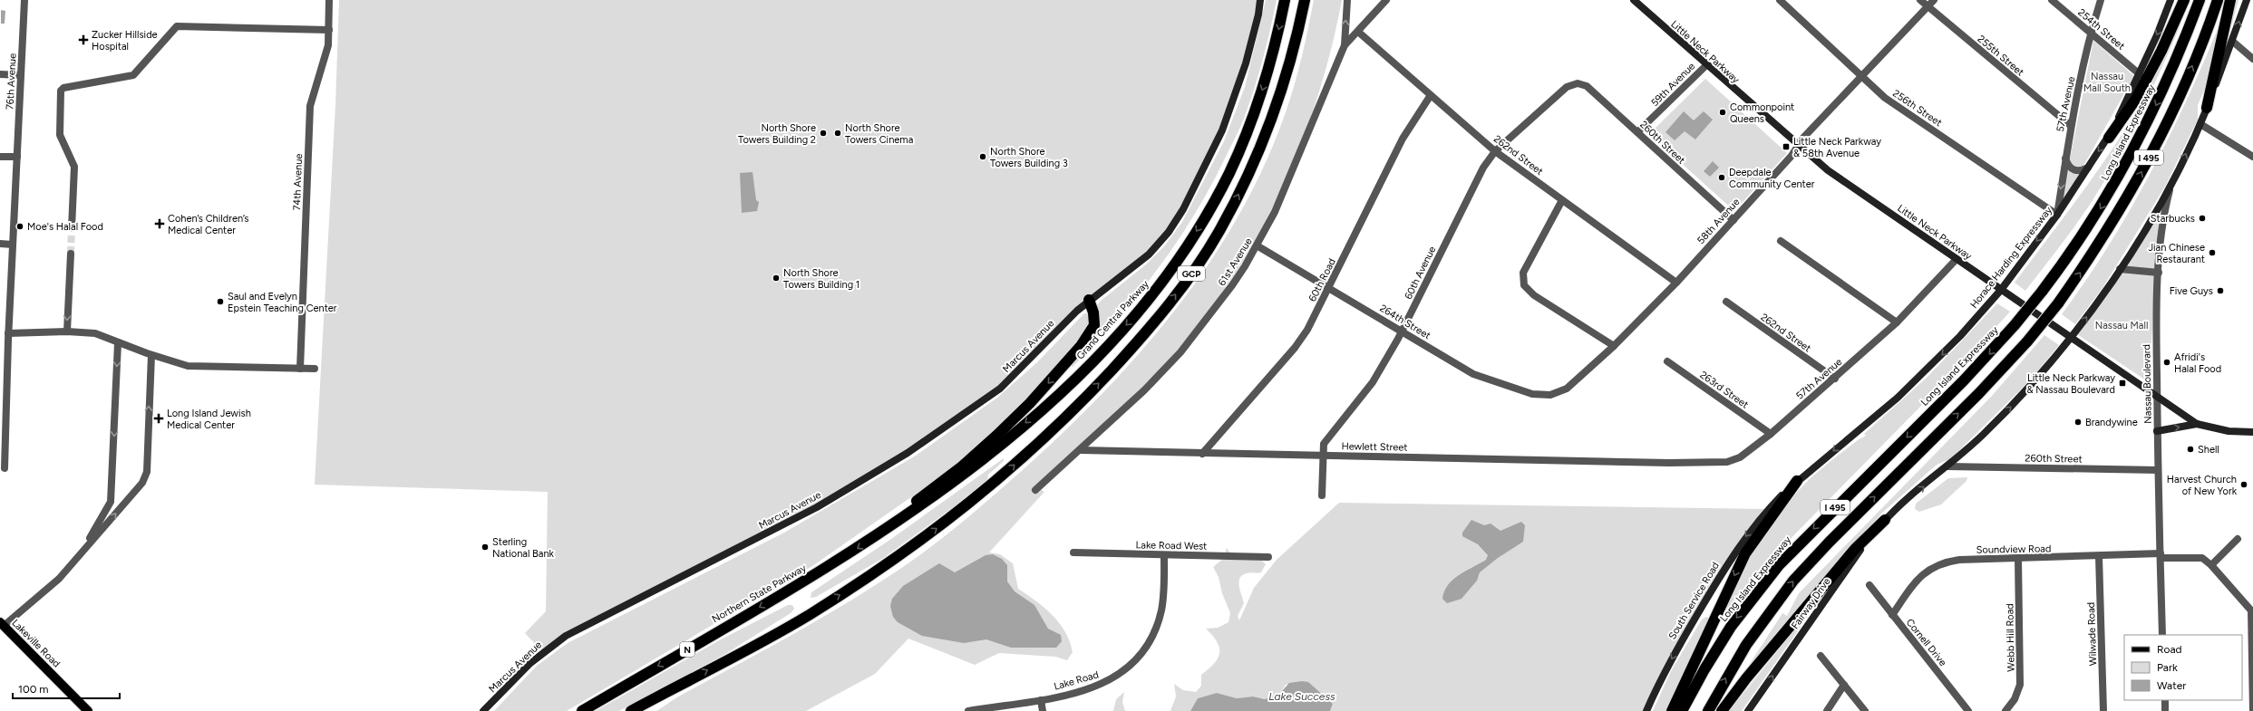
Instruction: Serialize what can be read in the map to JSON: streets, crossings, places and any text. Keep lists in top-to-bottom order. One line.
{"streets":{"highway":["Long Island Expressway","I 495","GCP","Grand Central Parkway","Northern State Parkway","N"],"main road":["Little Neck Parkway","Horace Harding Expressway","Marcus Avenue","South Service Road","Fairway Drive","Lakeville Road"],"street":["254th Street","255th Street","76th Avenue","59th Avenue","57th Avenue","256th Street","260th Street","262nd Street","74th Avenue","58th Avenue","61st Avenue","60th Avenue","60th Road","264th Street","Nassau Boulevard","263rd Street","Hewlett Street","Lake Road West","Soundview Road","Wilwade Road","Webb Hill Road","Cornell Drive","Lake Road"]},"crossings":[["254th Street","57th Avenue"],["254th Street","Horace Harding Expressway"],["Little Neck Parkway","59th Avenue"],["Little Neck Parkway","57th Avenue"],["Little Neck Parkway","58th Avenue"],["Little Neck Parkway","Horace Harding Expressway"],["Little Neck Parkway","Nassau Boulevard"],["255th Street","57th Avenue"],["255th Street","58th Avenue"],["59th Avenue","260th Street"],["57th Avenue","256th Street"],["57th Avenue","262nd Street"],["57th Avenue","Horace Harding Expressway"],["57th Avenue","263rd Street"],["57th Avenue","Hewlett Street"],["256th Street","58th Avenue"],["256th Street","Horace Harding Expressway"],["260th Street","58th Avenue"],["260th Street","60th Avenue"],["260th Street","Nassau Boulevard"],["260th Street","Fairway Drive"],["262nd Street","58th Avenue"],["262nd Street","61st Avenue"],["262nd Street","60th Avenue"],["262nd Street","60th Road"],["58th Avenue","264th Street"],["Horace Harding Expressway","South Service Road"],["61st Avenue","264th Street"],["61st Avenue","Hewlett Street"],["60th Avenue","264th Street"],["60th Avenue","Hewlett Street"],["60th Road","264th Street"],["60th Road","Hewlett Street"],["Grand Central Parkway","Northern State Parkway"],["Nassau Boulevard","Soundview Road"],["Lake Road West","Lake Road"],["Soundview Road","Wilwade Road"],["Soundview Road","Webb Hill Road"],["Soundview Road","Cornell Drive"]],"one_way":["Horace Harding Expressway","South Service Road","Fairway Drive"],"water":["Lake Success"],"parks":["Nassau Mall South","Nassau Mall"],"places":{"health":["Zucker Hillside Hospital","Cohen’s Children’s Medical Center","Long Island Jewish Medical Center"],"other":["Commonpoint Queens","North Shore Towers Building 2","North Shore Towers Cinema","North Shore Towers Building 3","Deepdale Community Center","Starbucks","Moe's Halal Food","Jian Chinese Restaurant","North Shore Towers Building 1","Five Guys","Saul and Evelyn Epstein Teaching Center","Afridi's Halal Food","Brandywine","Shell","Harvest Church of New York","Sterling National Bank"],"transit":["Little Neck Parkway & 58th Avenue","Little Neck Parkway & Nassau Boulevard"]},"legend":["Road","Park","Water"],"scale_bar":"100 m"}
